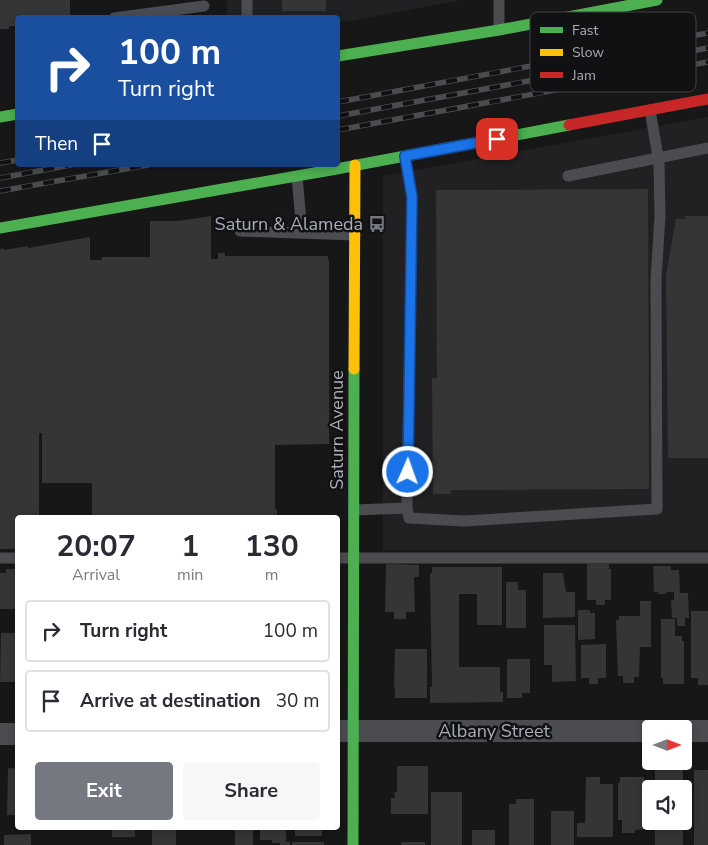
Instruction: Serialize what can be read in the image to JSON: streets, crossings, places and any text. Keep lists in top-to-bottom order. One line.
{"streets":{"street":["Saturn Avenue","Albany Street"]},"crossings":[["Saturn Avenue","Albany Street"]],"places":{"bus stop":["Saturn & Alameda"]},"legend":["Fast","Slow","Jam"],"north":"right","page":{"turn":["100 m","Turn right"],"then":"Then","eta":["20:07","Arrival","1","min","130","m"],"list":[{"name":"Turn right","value":"100 m"},{"name":"Arrive at destination","value":"30 m"}],"buttons":["Exit","Share"]}}
